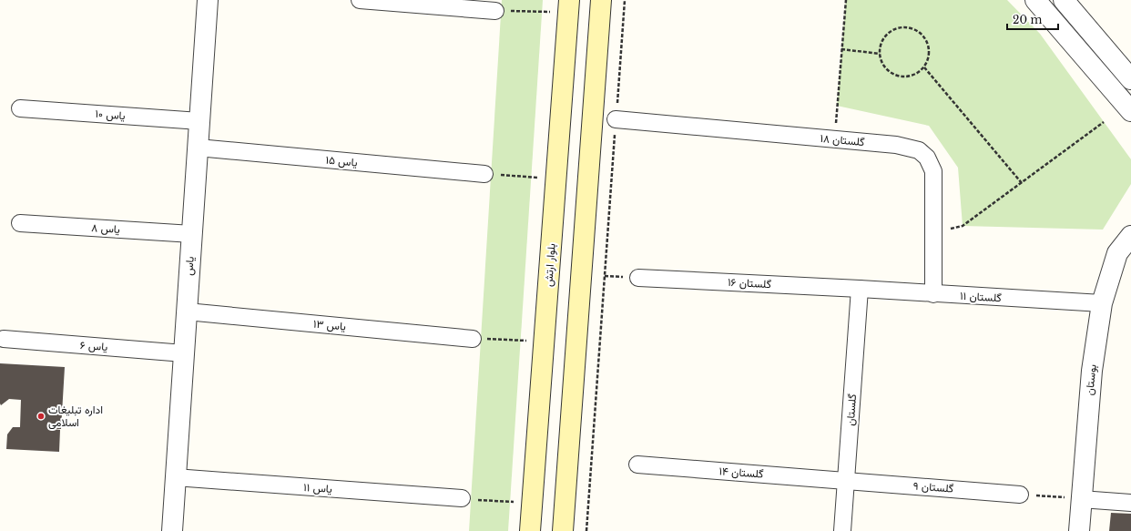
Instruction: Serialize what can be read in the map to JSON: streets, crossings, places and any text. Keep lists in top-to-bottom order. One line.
{"streets":{"main road":["بلوار ارتش"],"street":["یاس ۱۰","گلستان ۱۸","یاس ۱۵","یاس ۸","یاس","گلستان ۱۶","گلستان ۱۱","یاس ۱۳","یاس ۶","بوستان","گلستان","گلستان ۱۴","گلستان ۹","یاس ۱۱"]},"crossings":[["یاس ۱۰","یاس"],["گلستان ۱۸","گلستان ۱۱"],["یاس ۱۵","یاس"],["یاس ۸","یاس"],["یاس","یاس ۱۳"],["یاس","یاس ۶"],["یاس","یاس ۱۱"],["گلستان ۱۶","گلستان ۱۱"],["گلستان ۱۶","گلستان"],["گلستان ۱۱","بوستان"],["گلستان ۱۱","گلستان"],["گلستان","گلستان ۱۴"],["گلستان","گلستان ۹"],["گلستان ۱۴","گلستان ۹"]],"places":["اداره تبلیغات اسلامی"],"scale_bar":"20 m"}
